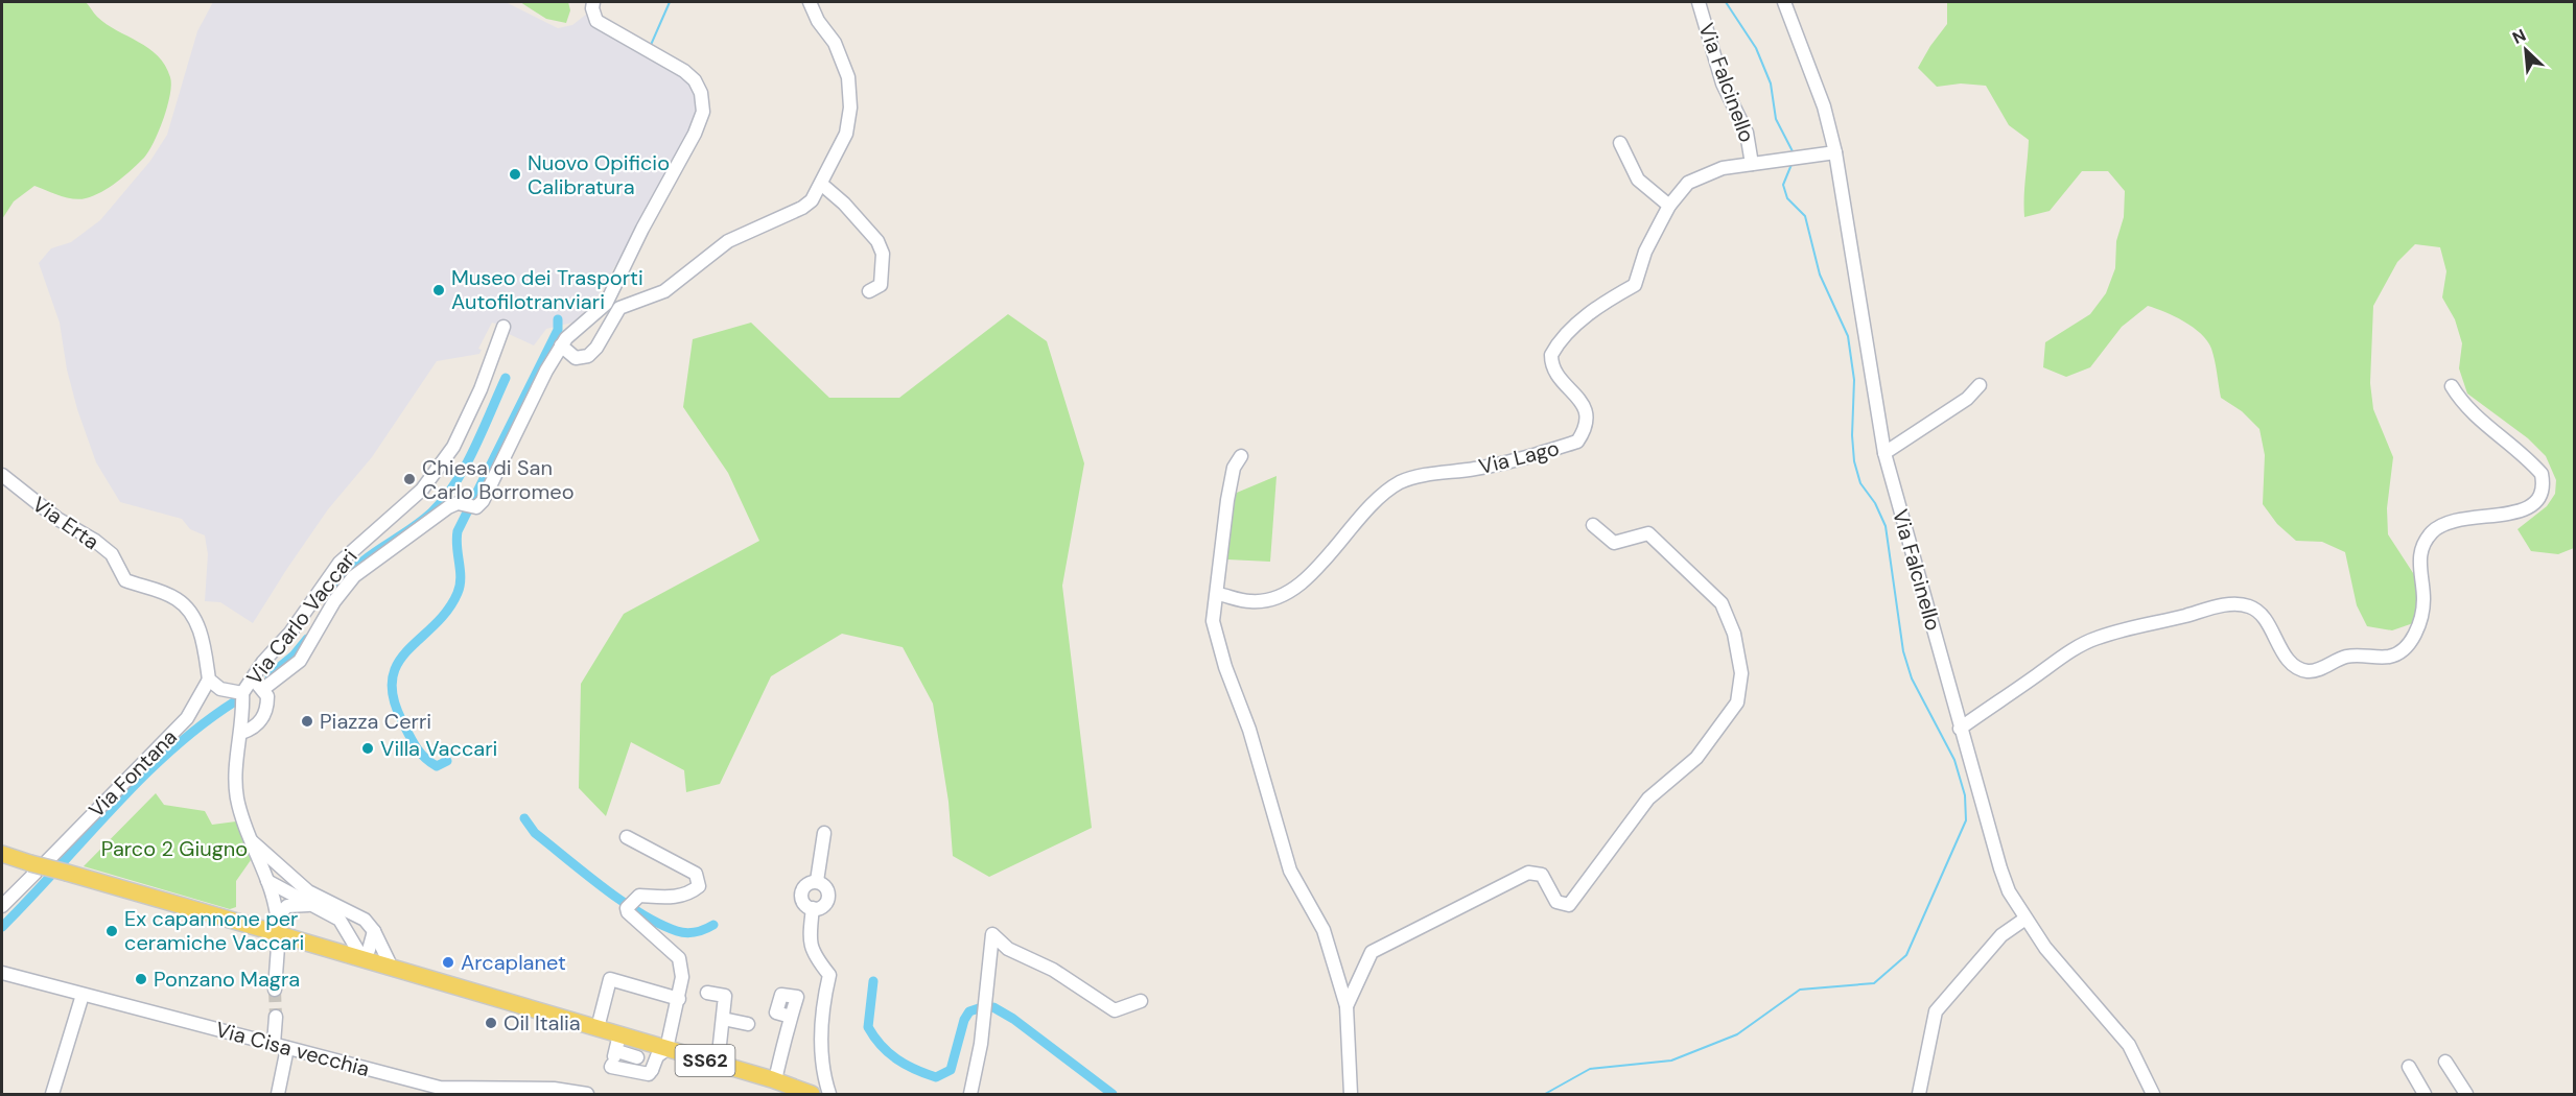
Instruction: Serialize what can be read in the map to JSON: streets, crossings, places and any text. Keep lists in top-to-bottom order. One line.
{"streets":{"main road":["SS62"],"street":["Via Falcinello","Via Lago","Via Erta","Via Carlo Vaccari","Via Fontana","Via Cisa vecchia"]},"crossings":[["Via Falcinello","Via Lago"],["Via Erta","Via Fontana"]],"parks":["Parco 2 Giugno"],"places":["Nuovo Opificio Calibratura","Museo dei Trasporti Autofilotranviari","Chiesa di San Carlo Borromeo","Piazza Cerri","Villa Vaccari","Ex capannone per ceramiche Vaccari","Arcaplanet","Ponzano Magra","Oil Italia"],"north":"top left"}
